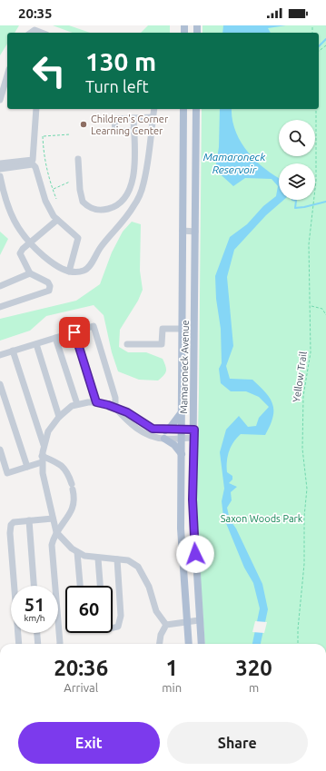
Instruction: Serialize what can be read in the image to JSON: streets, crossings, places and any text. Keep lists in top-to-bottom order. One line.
{"streets":{"main road":["Mamaroneck Avenue"],"path":["Yellow Trail"]},"water":["Mamaroneck Reservoir"],"parks":["Saxon Woods Park"],"places":["Children's Corner Learning Center"],"page":{"status":"20:35","turn":["130 m","Turn left"],"speed":"51 km/h","limit":"60","eta":["20:36","Arrival","1","min","320","m"],"buttons":["Exit","Share"]}}
